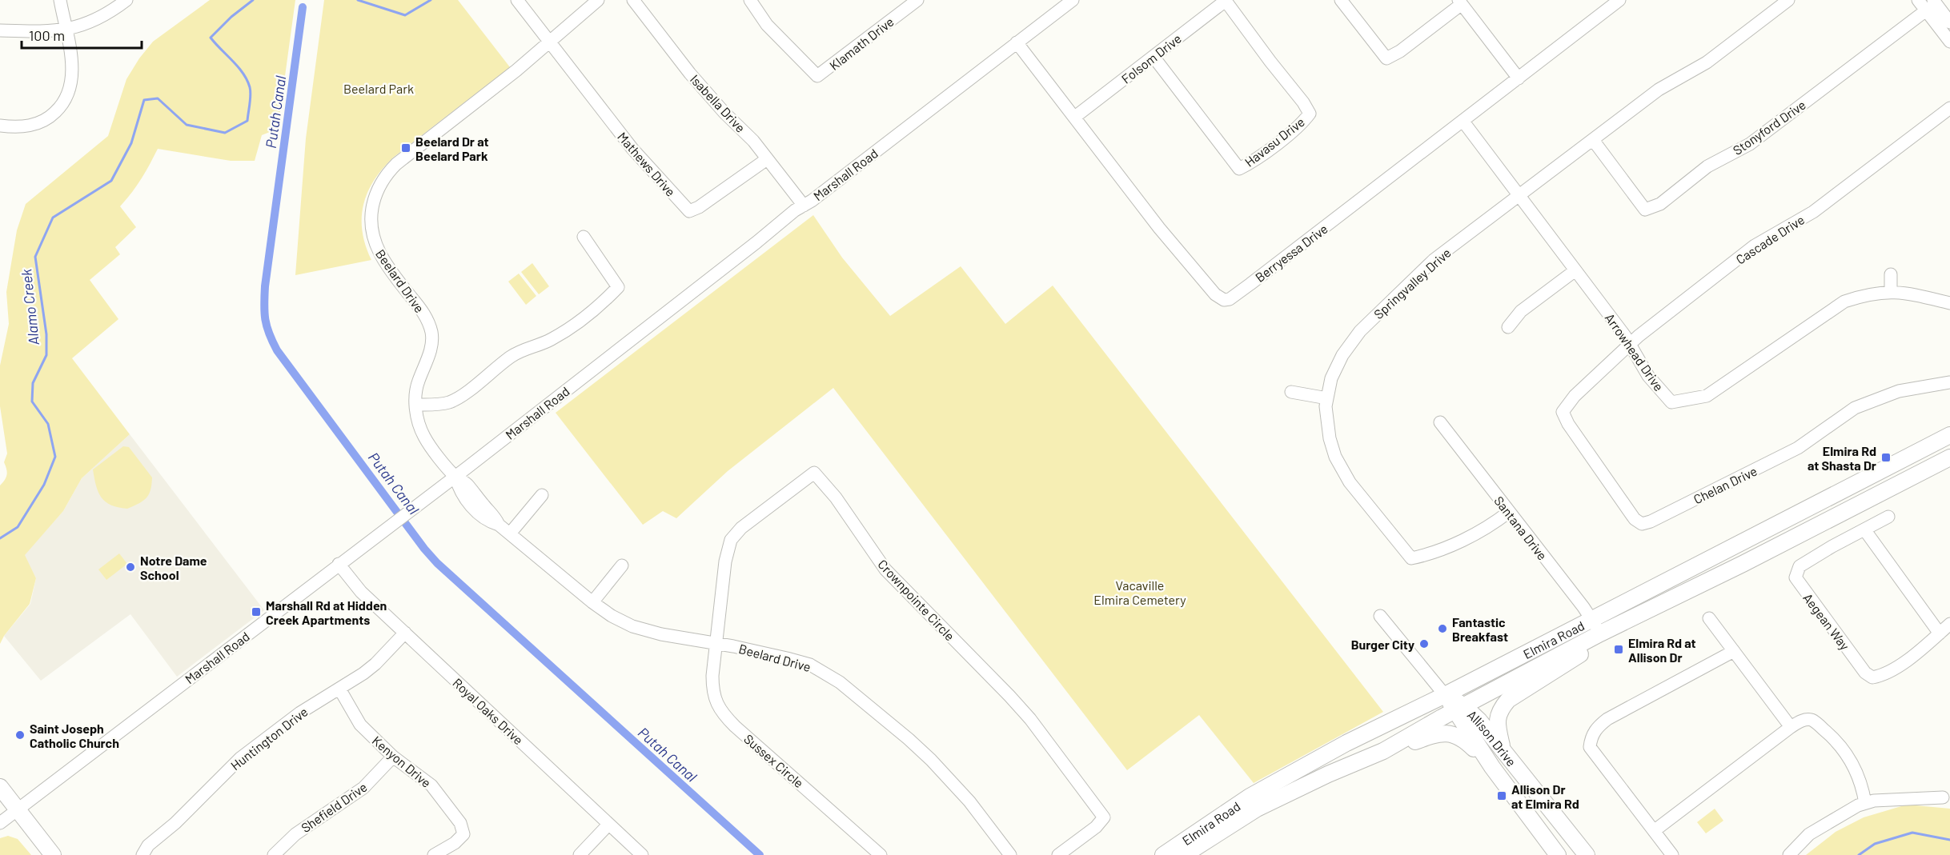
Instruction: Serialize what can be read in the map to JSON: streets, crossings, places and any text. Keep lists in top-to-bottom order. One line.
{"streets":{"main road":["Elmira Road","Allison Drive"],"street":["Klamath Drive","Folsom Drive","Isabella Drive","Stonyford Drive","Havasu Drive","Mathews Drive","Marshall Road","Cascade Drive","Berryessa Drive","Beelard Drive","Springvalley Drive","Arrowhead Drive","Chelan Drive","Santana Drive","Crownpointe Circle","Aegean Way","Royal Oaks Drive","Huntington Drive","Sussex Circle","Kenyon Drive","Shefield Drive"]},"crossings":[["Folsom Drive","Havasu Drive"],["Folsom Drive","Berryessa Drive"],["Isabella Drive","Mathews Drive"],["Isabella Drive","Marshall Road"],["Stonyford Drive","Springvalley Drive"],["Mathews Drive","Beelard Drive"],["Marshall Road","Berryessa Drive"],["Marshall Road","Beelard Drive"],["Marshall Road","Royal Oaks Drive"],["Cascade Drive","Arrowhead Drive"],["Cascade Drive","Chelan Drive"],["Berryessa Drive","Arrowhead Drive"],["Beelard Drive","Crownpointe Circle"],["Beelard Drive","Sussex Circle"],["Springvalley Drive","Arrowhead Drive"],["Springvalley Drive","Santana Drive"],["Santana Drive","Elmira Road"],["Crownpointe Circle","Sussex Circle"],["Elmira Road","Allison Drive"],["Royal Oaks Drive","Huntington Drive"],["Huntington Drive","Kenyon Drive"],["Kenyon Drive","Shefield Drive"]],"water":["Putah Canal","Alamo Creek"],"parks":["Beelard Park","Vacaville Elmira Cemetery"],"places":{"transit":["Beelard Dr at Beelard Park","Elmira Rd at Shasta Dr","Marshall Rd at Hidden Creek Apartments","Elmira Rd at Allison Dr","Allison Dr at Elmira Rd"],"other":["Notre Dame School","Fantastic Breakfast","Burger City","Saint Joseph Catholic Church"]},"scale_bar":"100 m"}
